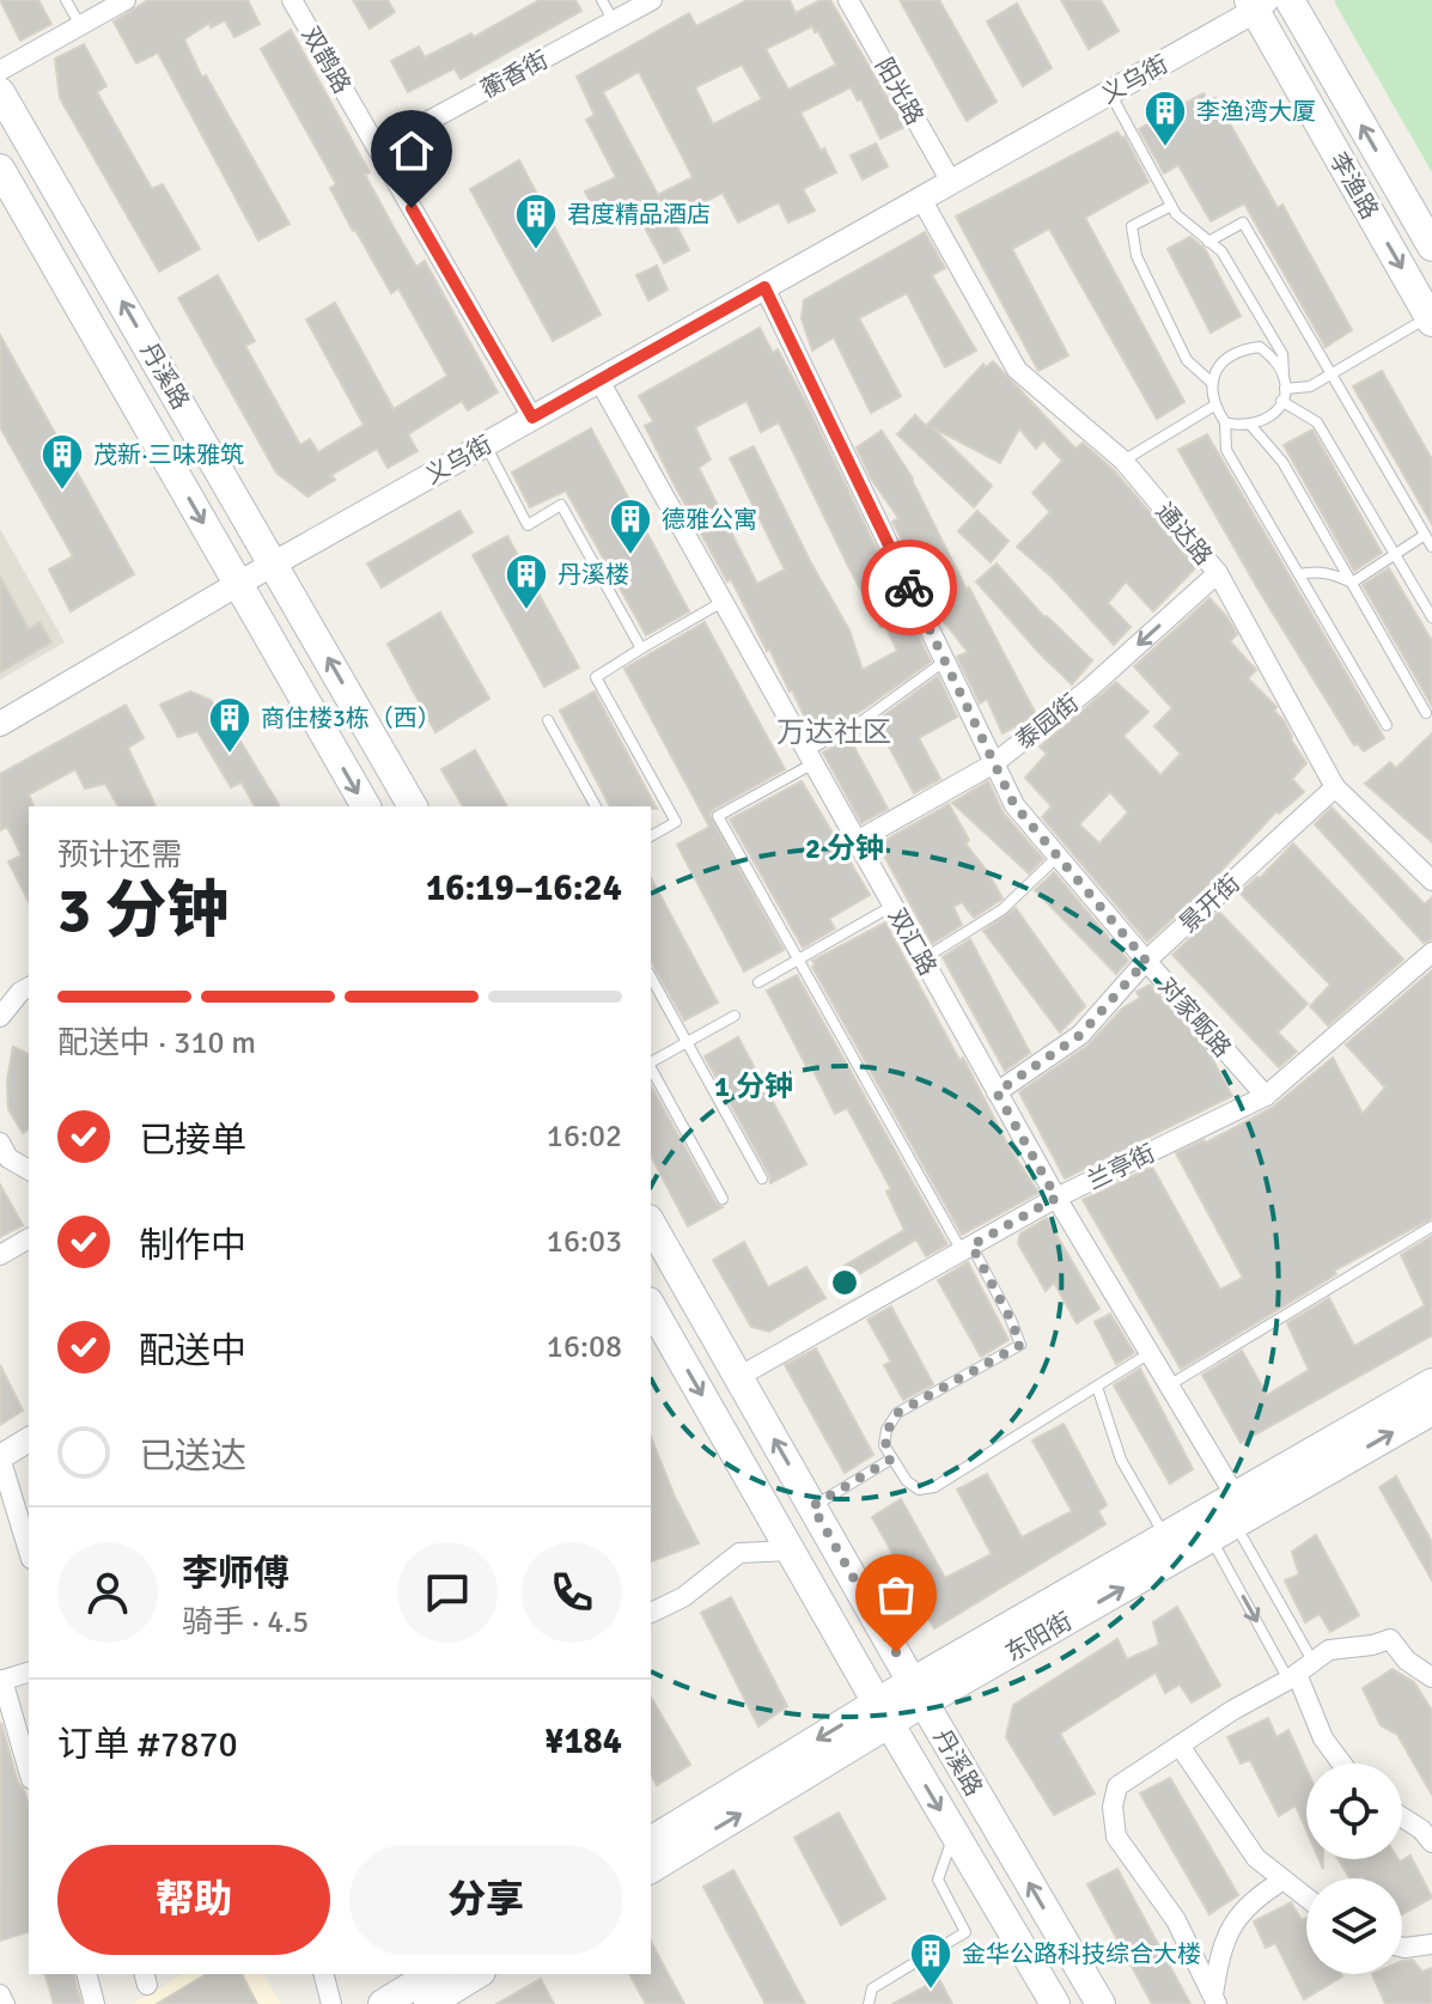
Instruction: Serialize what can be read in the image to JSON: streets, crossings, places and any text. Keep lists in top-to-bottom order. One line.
{"streets":{"main road":["李渔路","丹溪路","东阳街"],"street":["双鹊路","蘅香街","义乌街","阳光路","通达路","泰园街","景开街","双汇路","对家畈路","兰亭街"]},"crossings":[["双鹊路","蘅香街"],["双鹊路","义乌街"],["义乌街","阳光路"],["义乌街","李渔路"],["义乌街","丹溪路"],["义乌街","通达路"],["义乌街","双汇路"],["义乌街","对家畈路"],["丹溪路","兰亭街"],["丹溪路","东阳街"],["通达路","泰园街"],["通达路","景开街"],["泰园街","双汇路"],["泰园街","对家畈路"],["景开街","双汇路"],["景开街","对家畈路"],["双汇路","兰亭街"],["双汇路","东阳街"],["对家畈路","兰亭街"]],"one_way":["泰园街"],"districts":["万达社区"],"places":{"building":["李渔湾大厦","君度精品酒店","茂新·三味雅筑","德雅公寓","丹溪楼","商住楼3栋（西）","金华公路科技综合大楼"]},"page":{"heading":["3 分钟","预计还需","16:19–16:24"],"panel":["李师傅","骑手 · 4.5","订单 #7870","¥184"],"bar":"配送中 · 310 m","list":[["已接单","16:02"],["制作中","16:03"],["配送中","16:08"],"已送达"],"buttons":["帮助","分享"]},"rings":["2 分钟","1 分钟"]}
